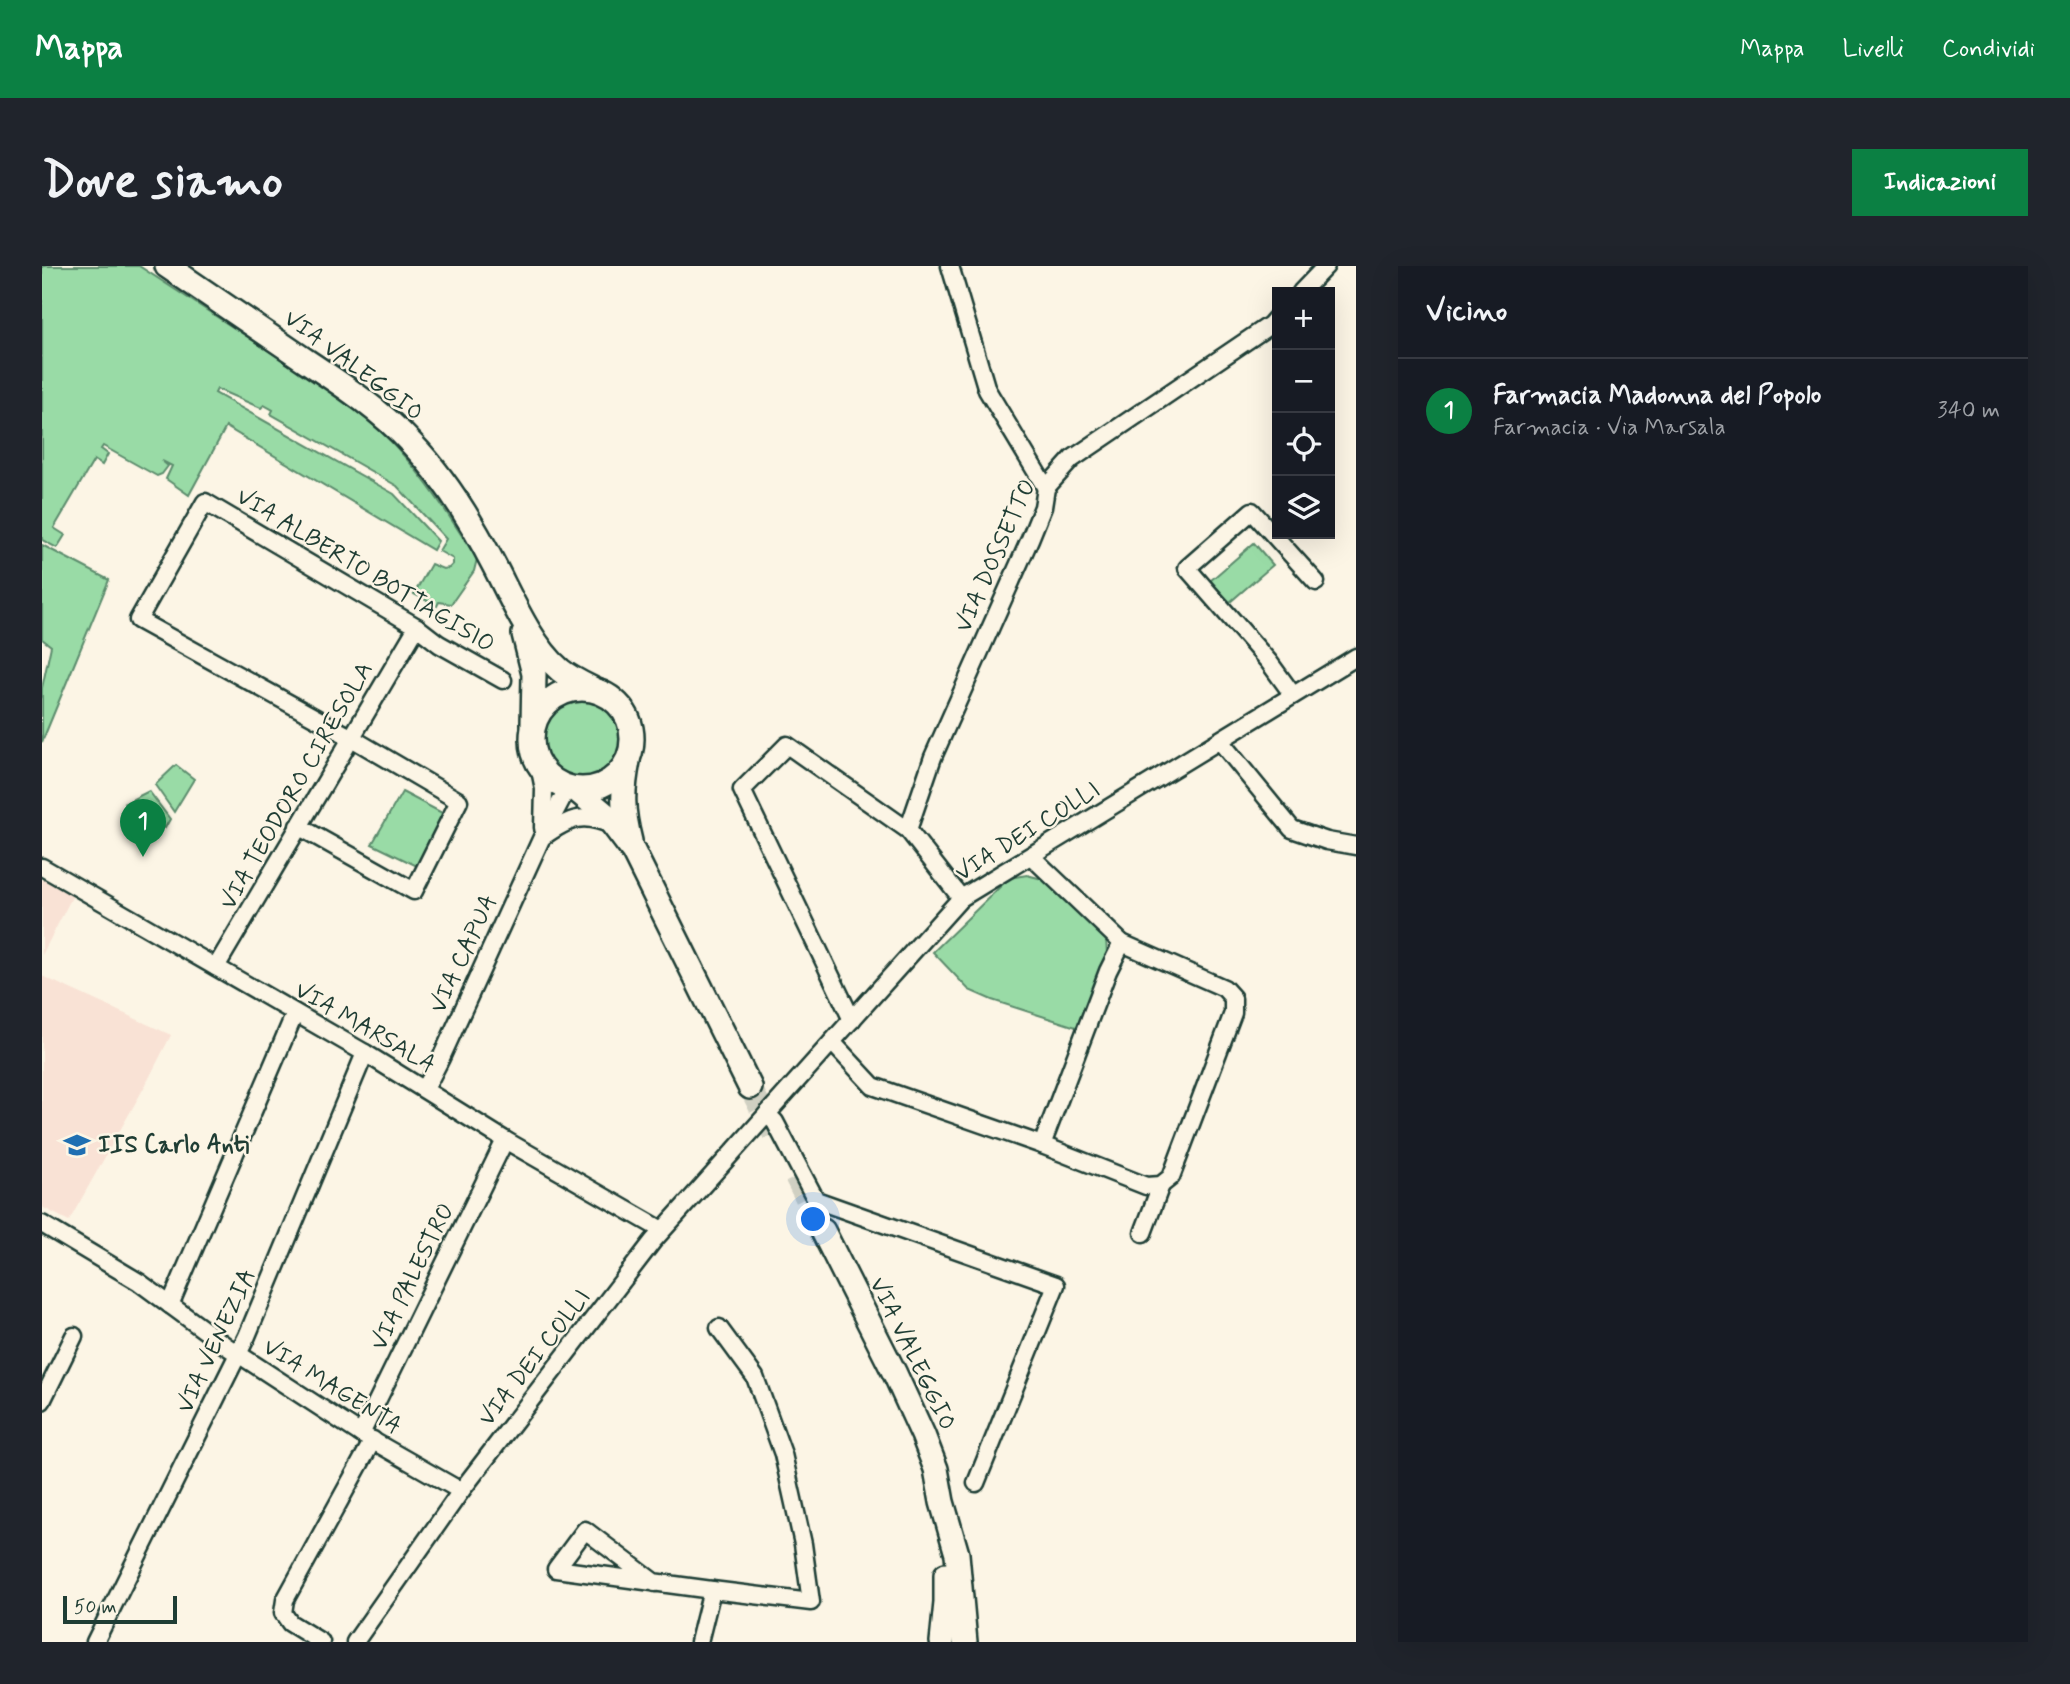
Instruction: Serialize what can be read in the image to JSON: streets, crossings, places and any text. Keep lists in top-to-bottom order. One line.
{"streets":{"main road":["VIA VALEGGIO"],"street":["VIA DOSSETTO","VIA ALBERTO BOTTAGISIO","VIA TEODORO CIRESOLA","VIA DEI COLLI","VIA CAPUA","VIA MARSALA","VIA PALESTRO","VIA VENEZIA","VIA MAGENTA"]},"crossings":[["VIA VALEGGIO","VIA CAPUA"],["VIA ALBERTO BOTTAGISIO","VIA TEODORO CIRESOLA"],["VIA TEODORO CIRESOLA","VIA MARSALA"],["VIA DEI COLLI","VIA MARSALA"],["VIA DEI COLLI","VIA MAGENTA"],["VIA CAPUA","VIA MARSALA"],["VIA MARSALA","VIA PALESTRO"],["VIA MARSALA","VIA VENEZIA"],["VIA PALESTRO","VIA MAGENTA"],["VIA VENEZIA","VIA MAGENTA"]],"places":{"school or university":["IIS Carlo Anti"]},"scale_bar":"50 m","page":{"header":"Mappa","nav":["Mappa","Livelli","Condividi"],"buttons":"Indicazioni","title":"Dove siamo","heading":"Vicino","map_buttons":["+","−"],"list":[{"mark":"1","name":"Farmacia Madonna del Popolo","note":"Farmacia · Via Marsala","value":"340 m"}],"pins":"1","scale":"50 m"}}
